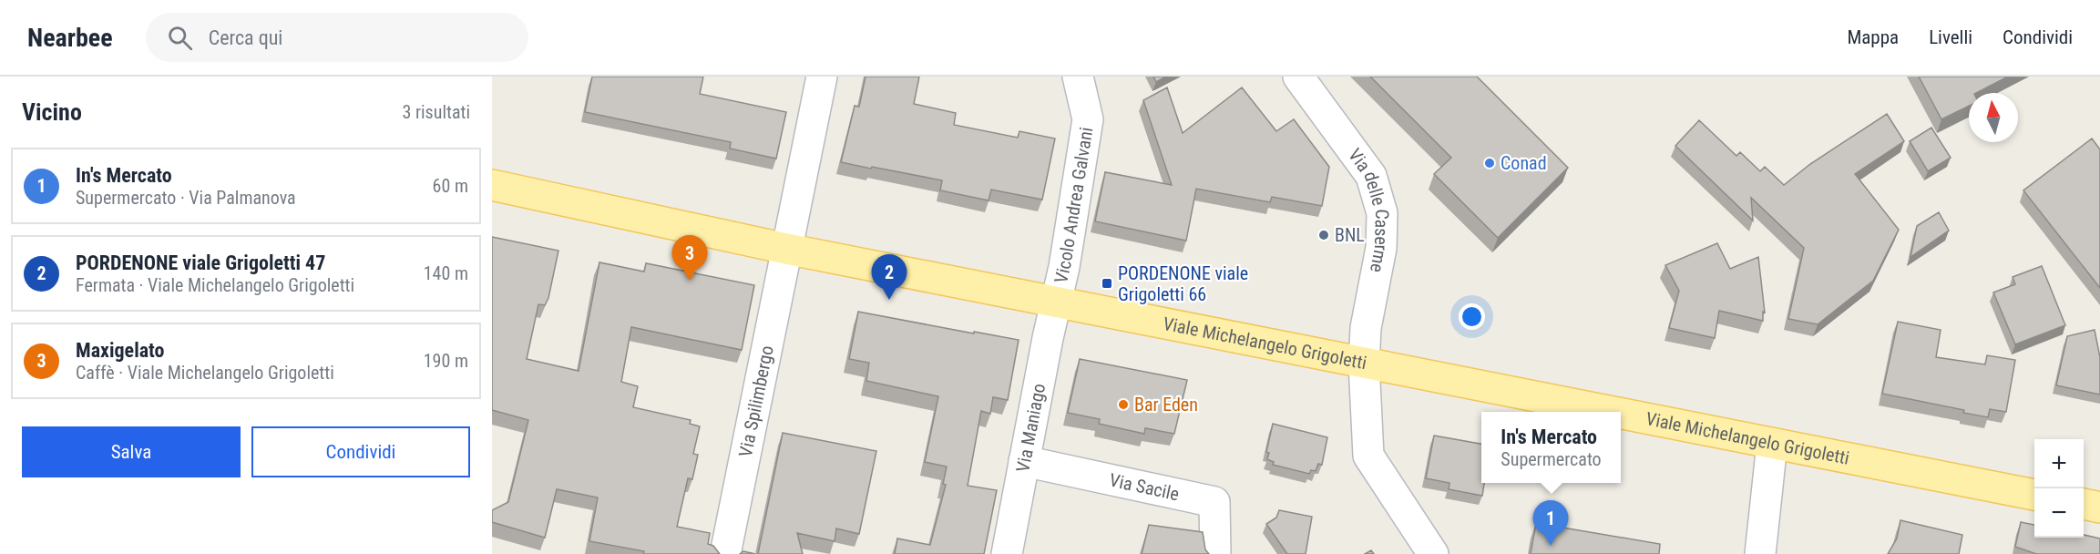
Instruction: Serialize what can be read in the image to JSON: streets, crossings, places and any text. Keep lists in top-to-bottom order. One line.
{"streets":{"main road":["Viale Michelangelo Grigoletti"],"street":["Vicolo Andrea Galvani","Via delle Caserme","Via Spilimbergo","Via Maniago","Via Sacile"]},"crossings":[["Vicolo Andrea Galvani","Viale Michelangelo Grigoletti"],["Vicolo Andrea Galvani","Via Maniago"],["Via delle Caserme","Viale Michelangelo Grigoletti"],["Viale Michelangelo Grigoletti","Via Spilimbergo"],["Viale Michelangelo Grigoletti","Via Maniago"],["Via Maniago","Via Sacile"]],"places":{"other":["Conad","BNL","Bar Eden"],"transit":["PORDENONE viale Grigoletti 66"]},"north":"top","page":{"header":"Nearbee","search":"Cerca qui","nav":["Mappa","Livelli","Condividi"],"heading":["Vicino","3 risultati"],"list":[{"mark":"1","name":"In's Mercato","note":"Supermercato · Via Palmanova","value":"60 m"},{"mark":"2","name":"PORDENONE viale Grigoletti 47","note":"Fermata · Viale Michelangelo Grigoletti","value":"140 m"},{"mark":"3","name":"Maxigelato","note":"Caffè · Viale Michelangelo Grigoletti","value":"190 m"}],"pins":["3","2","1"],"buttons":["Salva","Condividi"],"popup":["In's Mercato","Supermercato"],"map_buttons":["+","−"]}}
